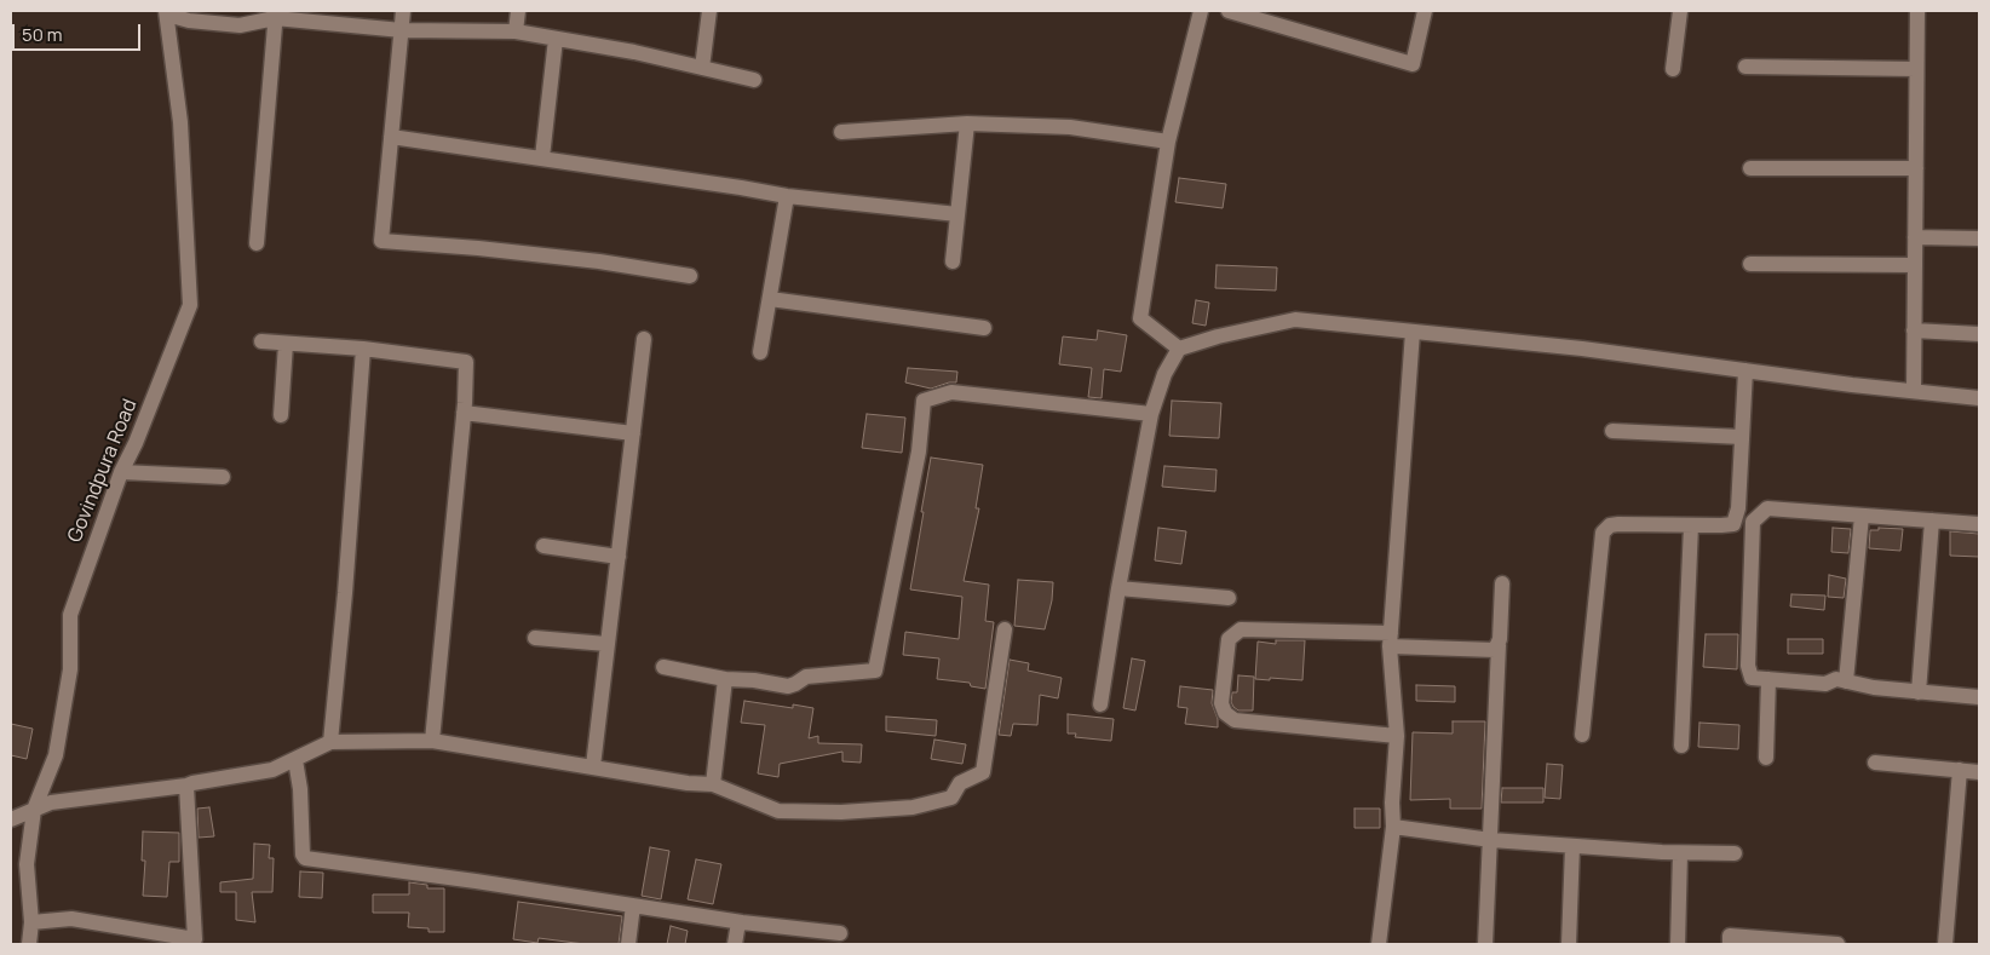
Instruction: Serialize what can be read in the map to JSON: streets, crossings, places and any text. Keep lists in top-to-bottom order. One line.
{"streets":{"street":["Govindpura Road"]},"scale_bar":"50 m"}
